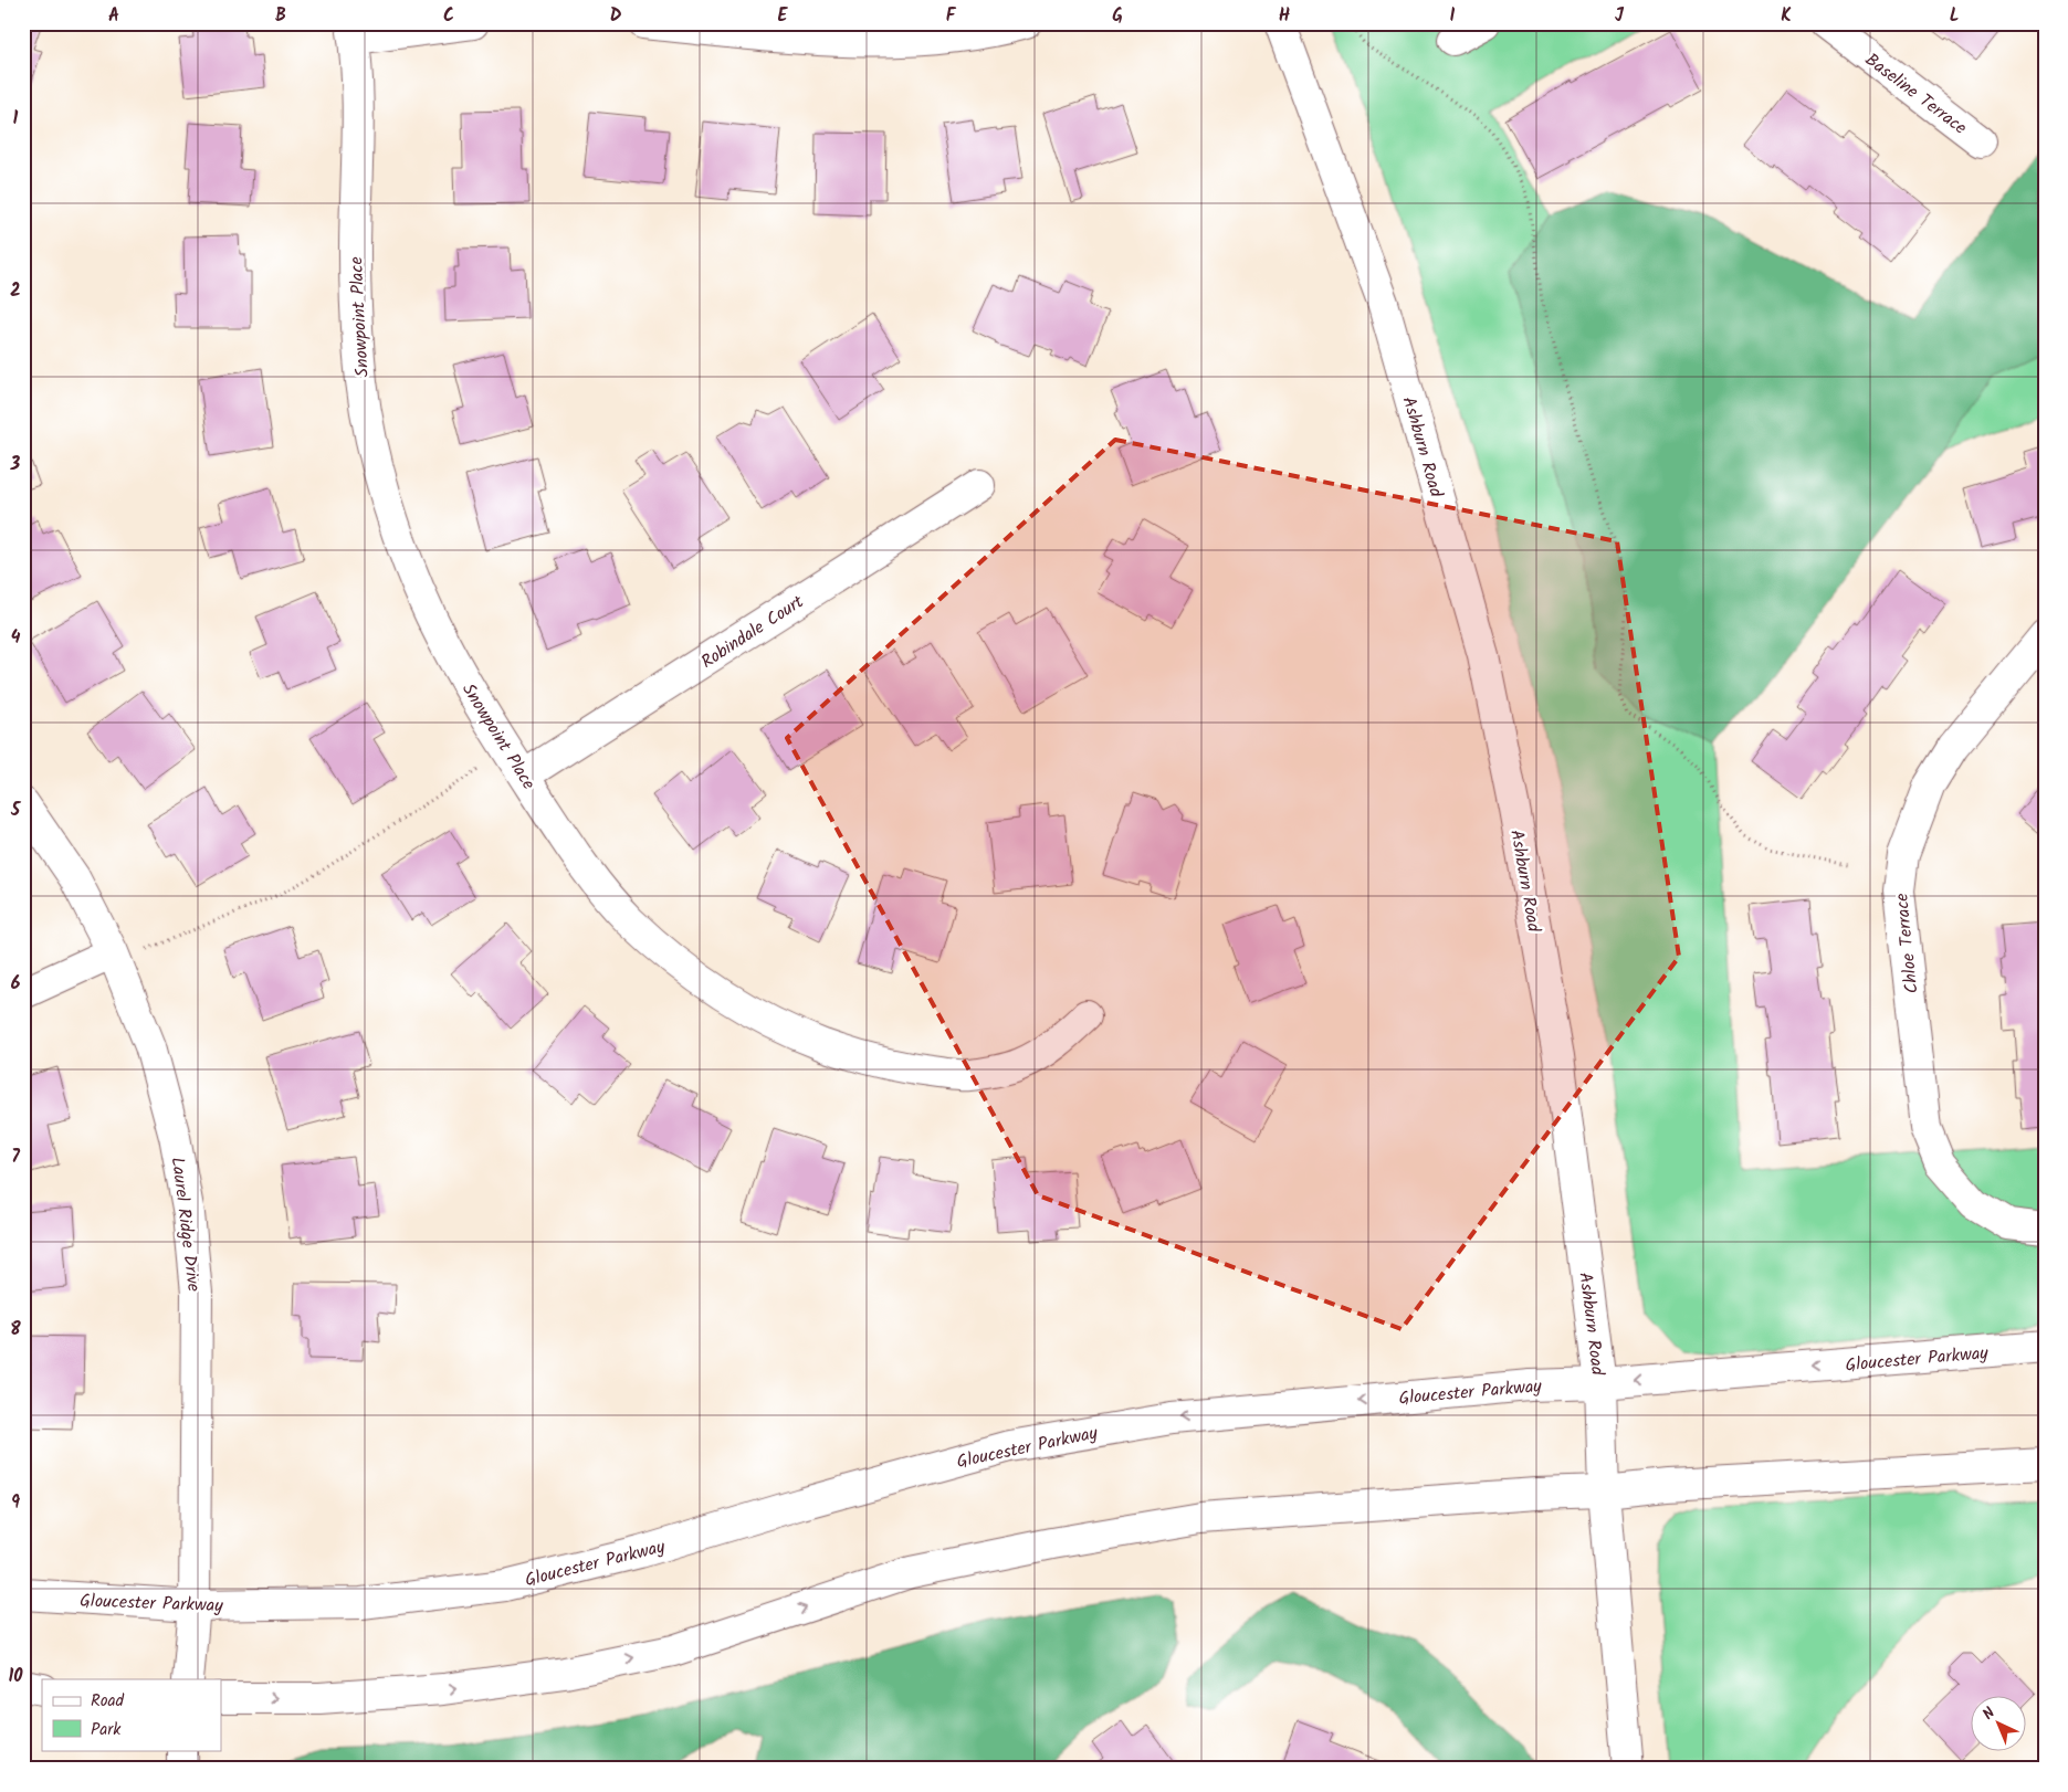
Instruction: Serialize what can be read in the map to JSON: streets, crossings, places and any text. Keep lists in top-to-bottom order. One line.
{"streets":{"street":["Baseline Terrace","Snowpoint Place","Ashburn Road","Robindale Court","Chloe Terrace","Laurel Ridge Drive","Gloucester Parkway"]},"crossings":[["Snowpoint Place","Robindale Court"],["Ashburn Road","Gloucester Parkway"],["Laurel Ridge Drive","Gloucester Parkway"]],"legend":["Road","Park"],"north":"top left","grid":{"columns":["A","B","C","D","E","F","G","H","I","J","K","L"],"rows":["1","2","3","4","5","6","7","8","9","10"]}}
